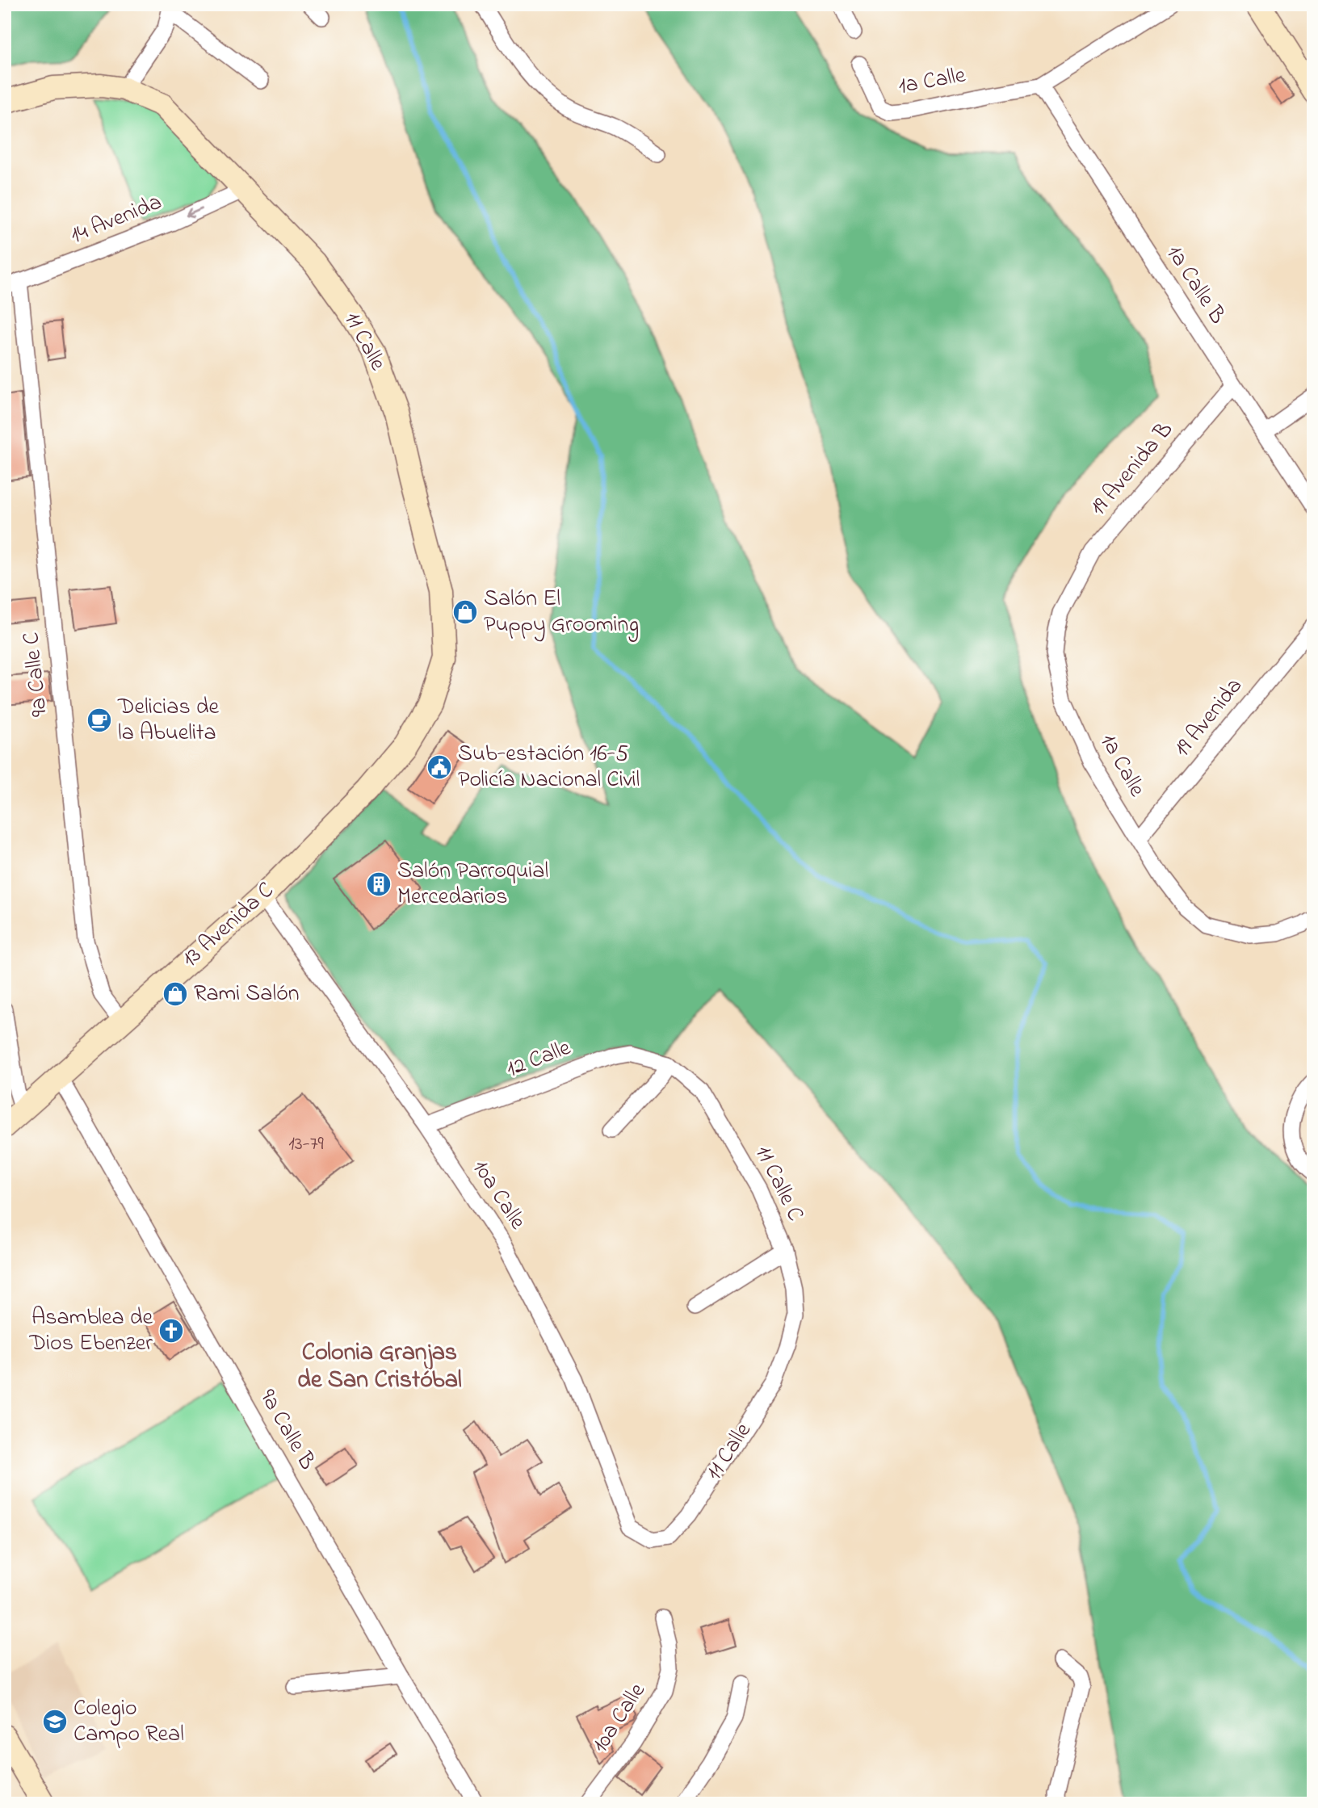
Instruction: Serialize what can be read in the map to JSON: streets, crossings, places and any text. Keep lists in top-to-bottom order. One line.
{"streets":{"street":["1a Calle","14 Avenida","1a Calle B","11 Calle","19 Avenida B","9a Calle C","19 Avenida","13 Avenida C","12 Calle","11 Calle C","10a Calle","9a Calle B"]},"crossings":[["1a Calle","1a Calle B"],["1a Calle","19 Avenida B"],["1a Calle","19 Avenida"],["14 Avenida","11 Calle"],["14 Avenida","9a Calle C"],["1a Calle B","19 Avenida B"],["11 Calle","13 Avenida C"],["11 Calle","11 Calle C"],["11 Calle","10a Calle"],["9a Calle C","13 Avenida C"],["13 Avenida C","10a Calle"],["13 Avenida C","9a Calle B"],["12 Calle","11 Calle C"],["12 Calle","10a Calle"]],"one_way":["14 Avenida"],"districts":["Colonia Granjas de San Cristóbal"],"places":{"shop":["Salón El Puppy Grooming","Rami Salón"],"cafe":["Delicias de la Abuelita"],"public building":["Sub-estación 16-5 Policía Nacional Civil"],"building":["Salón Parroquial Mercedarios"],"church":["Asamblea de Dios Ebenzer"],"school or university":["Colegio Campo Real"]},"house_numbers":["13-79"]}
